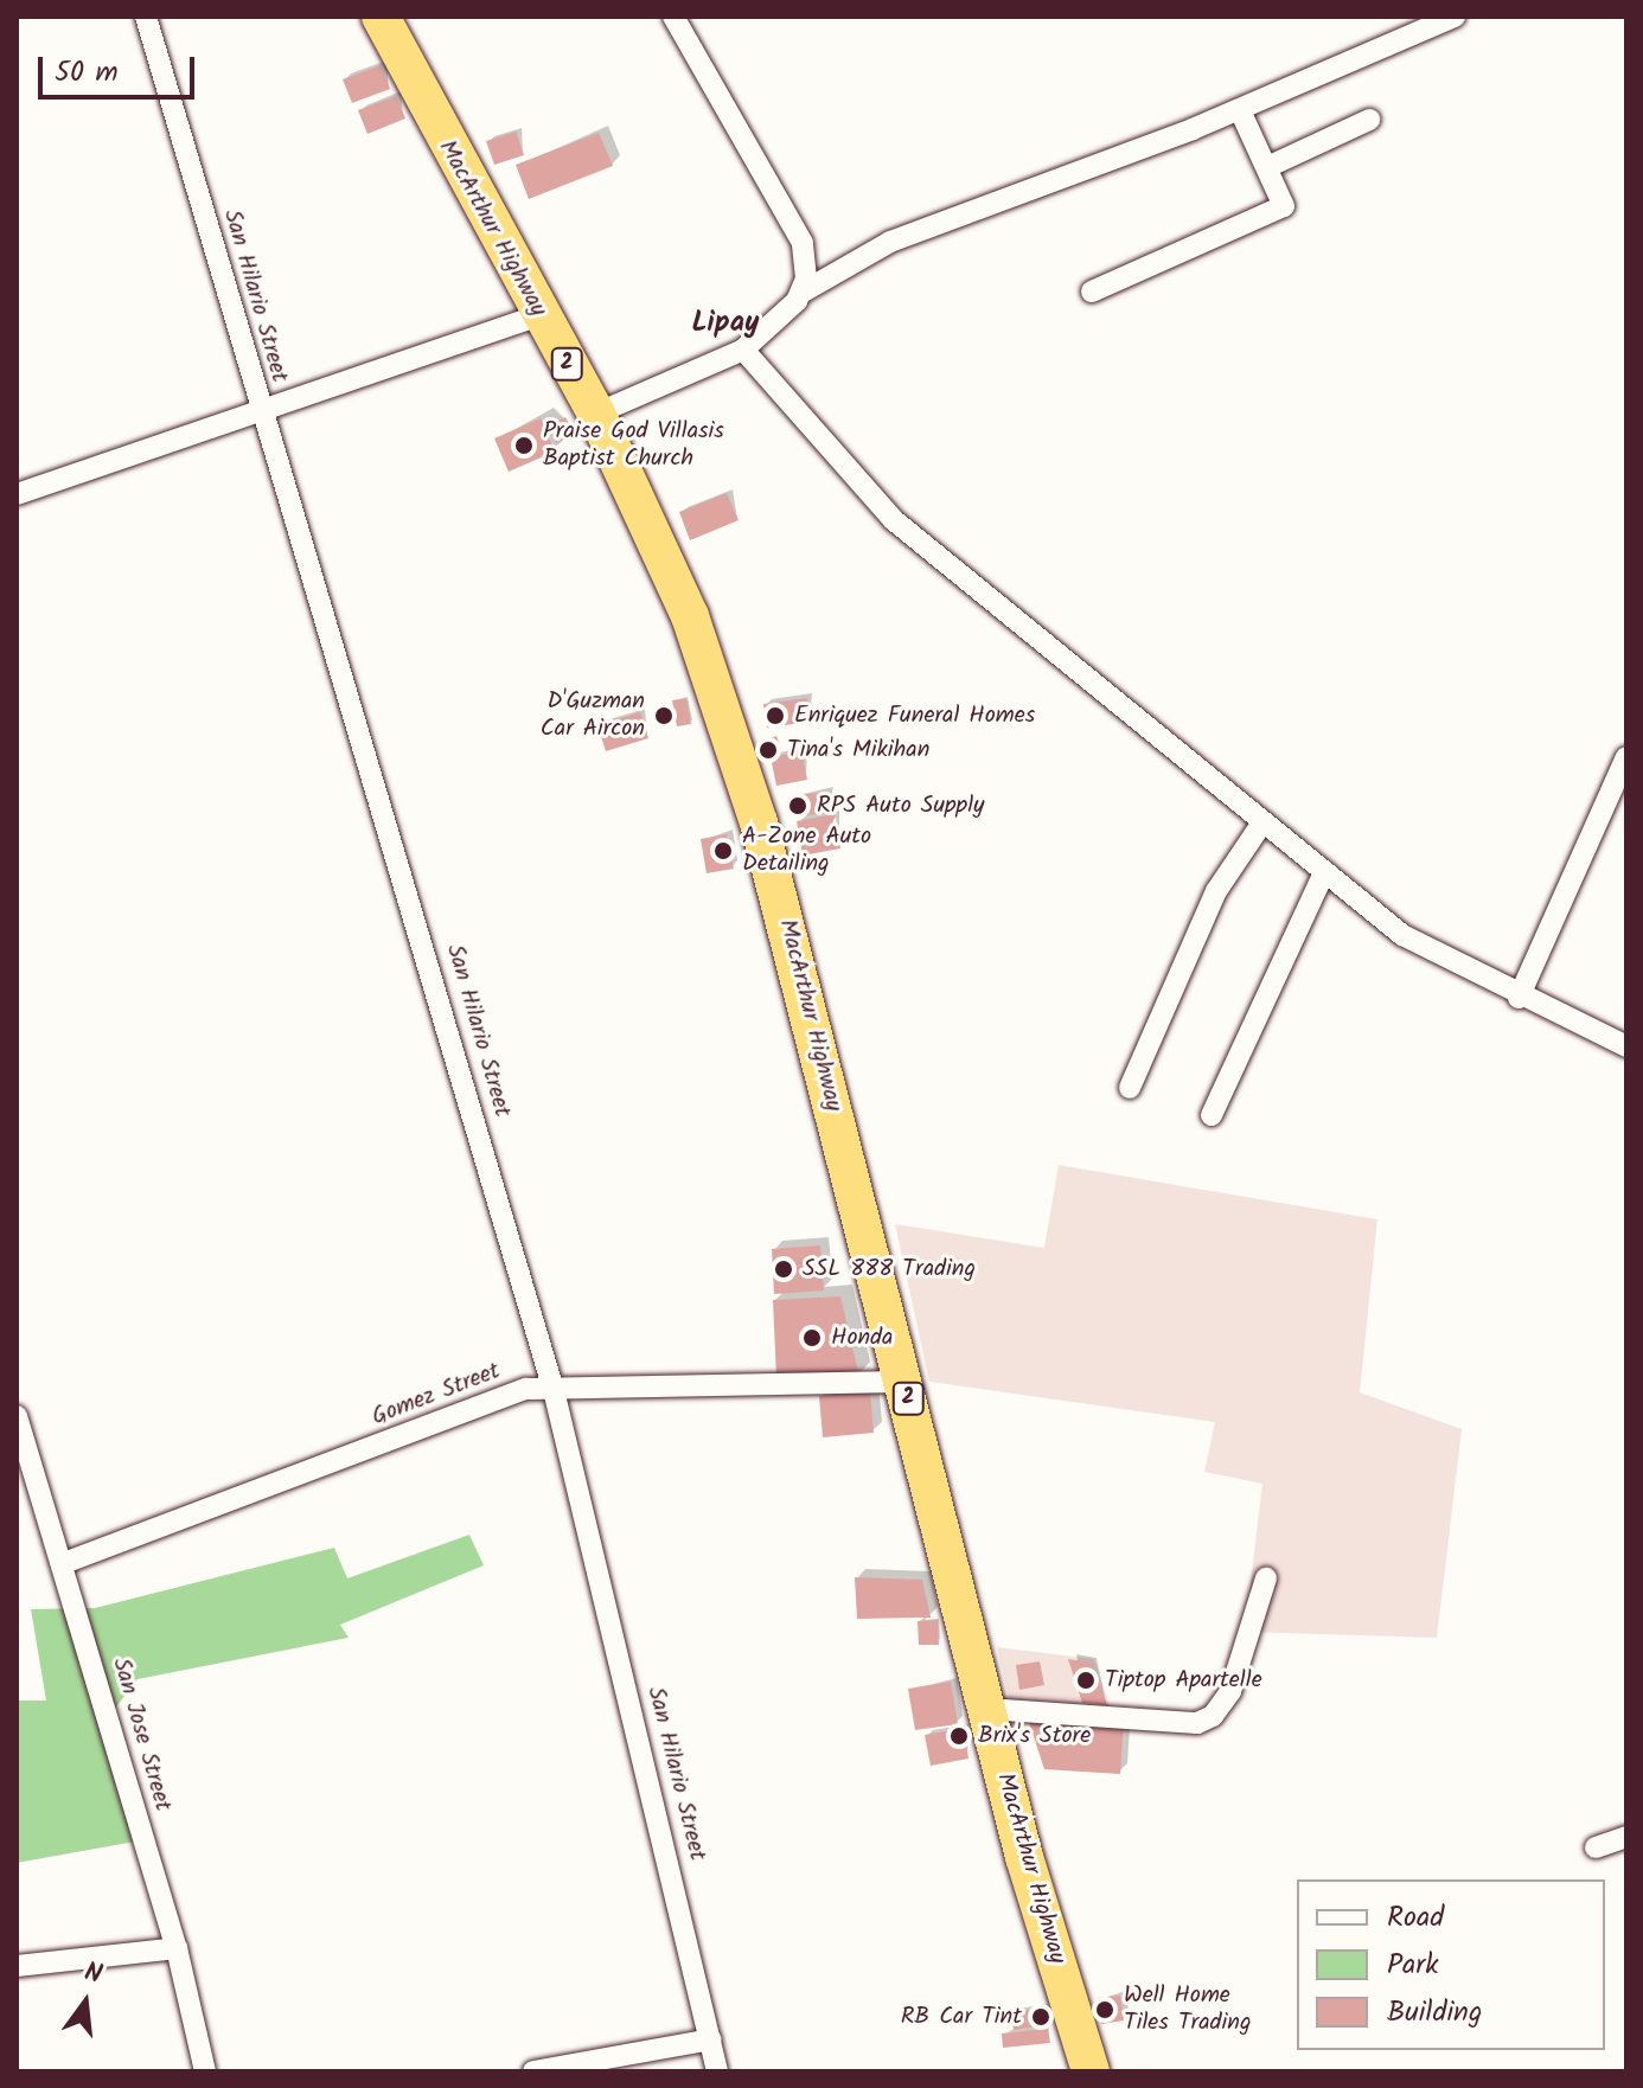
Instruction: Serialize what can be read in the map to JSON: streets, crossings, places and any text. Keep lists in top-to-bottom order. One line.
{"streets":{"highway":["MacArthur Highway","2"],"street":["San Hilario Street","Gomez Street","San Jose Street"]},"crossings":[["MacArthur Highway","Gomez Street"],["San Hilario Street","Gomez Street"],["Gomez Street","San Jose Street"]],"districts":["Lipay"],"places":["Praise God Villasis Baptist Church","D'Guzman Car Aircon","Enriquez Funeral Homes","Tina's Mikihan","RPS Auto Supply","A-Zone Auto Detailing","SSL 888 Trading","Honda","Tiptop Apartelle","Brix's Store","Well Home Tiles Trading","RB Car Tint"],"legend":["Road","Park","Building"],"scale_bar":"50 m","north":"top"}
